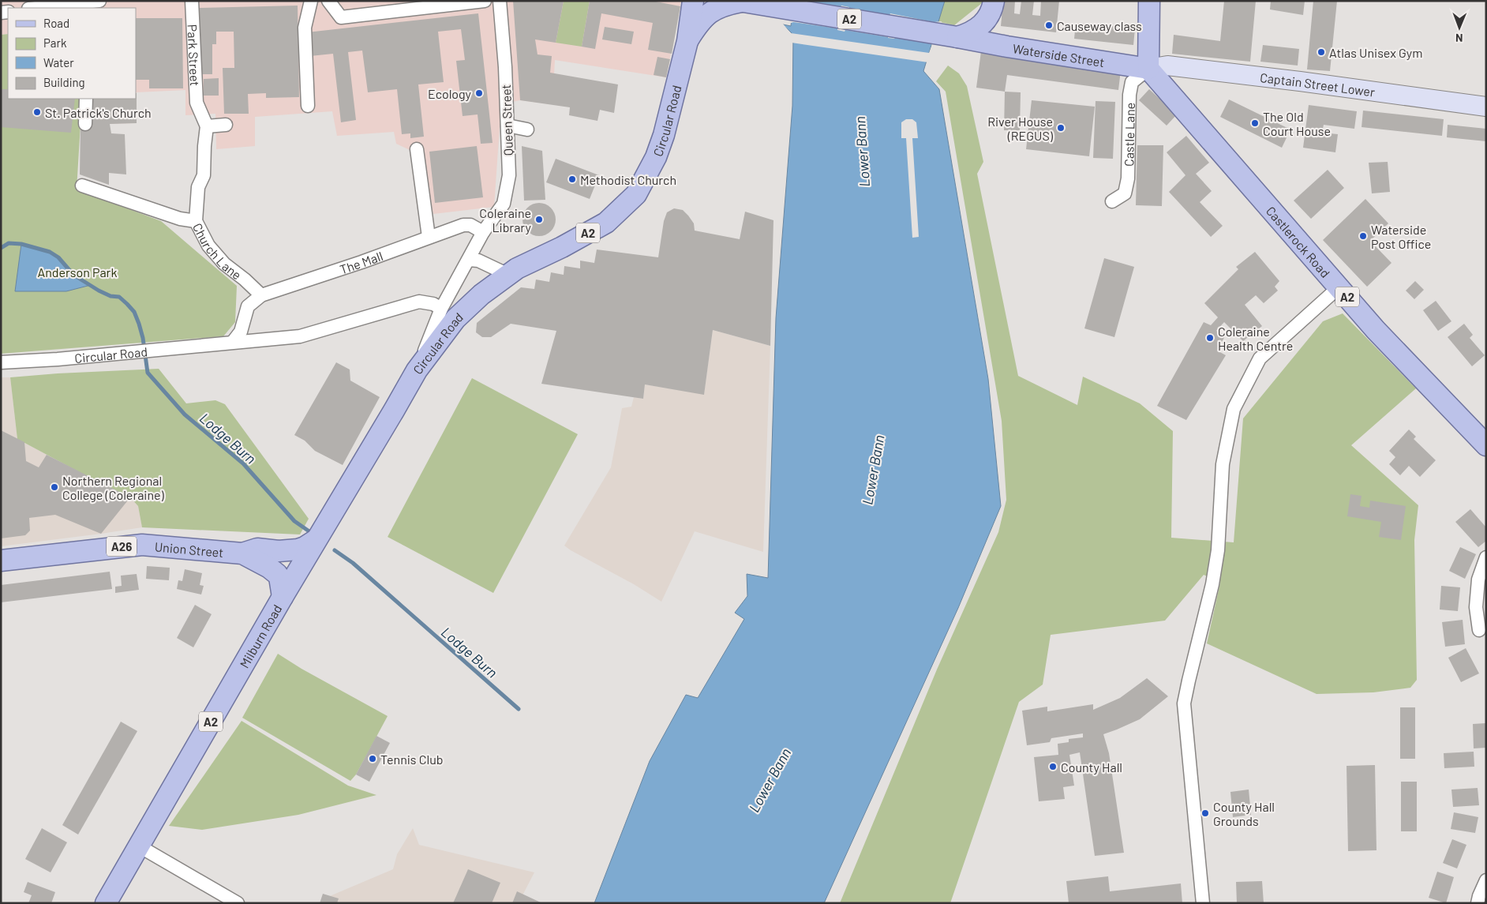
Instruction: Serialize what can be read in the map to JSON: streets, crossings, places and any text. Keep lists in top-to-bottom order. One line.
{"streets":{"main road":["A2","Waterside Street","Captain Street Lower","Circular Road","Castlerock Road","A26","Union Street","Milburn Road"],"street":["Park Street","Queen Street","Castle Lane","Church Lane","The Mall"]},"crossings":[["A2","Waterside Street"],["A2","Circular Road"],["Park Street","Church Lane"],["Waterside Street","Captain Street Lower"],["Waterside Street","Castle Lane"],["Waterside Street","Castlerock Road"],["Captain Street Lower","Castle Lane"],["Captain Street Lower","Castlerock Road"],["Queen Street","The Mall"],["Circular Road","The Mall"],["Circular Road","Milburn Road"],["Castle Lane","Castlerock Road"],["Church Lane","The Mall"],["A26","Union Street"],["A26","Milburn Road"],["Union Street","Milburn Road"]],"water":["Lower Bann","Lodge Burn"],"parks":["Anderson Park"],"places":["Causeway class","Atlas Unisex Gym","Ecology","St. Patrick's Church","The Old Court House","River House (REGUS)","Methodist Church","Coleraine Library","Waterside Post Office","Coleraine Health Centre","Northern Regional College (Coleraine)","Tennis Club","County Hall","County Hall Grounds"],"legend":["Road","Park","Water","Building"],"north":"bottom"}
